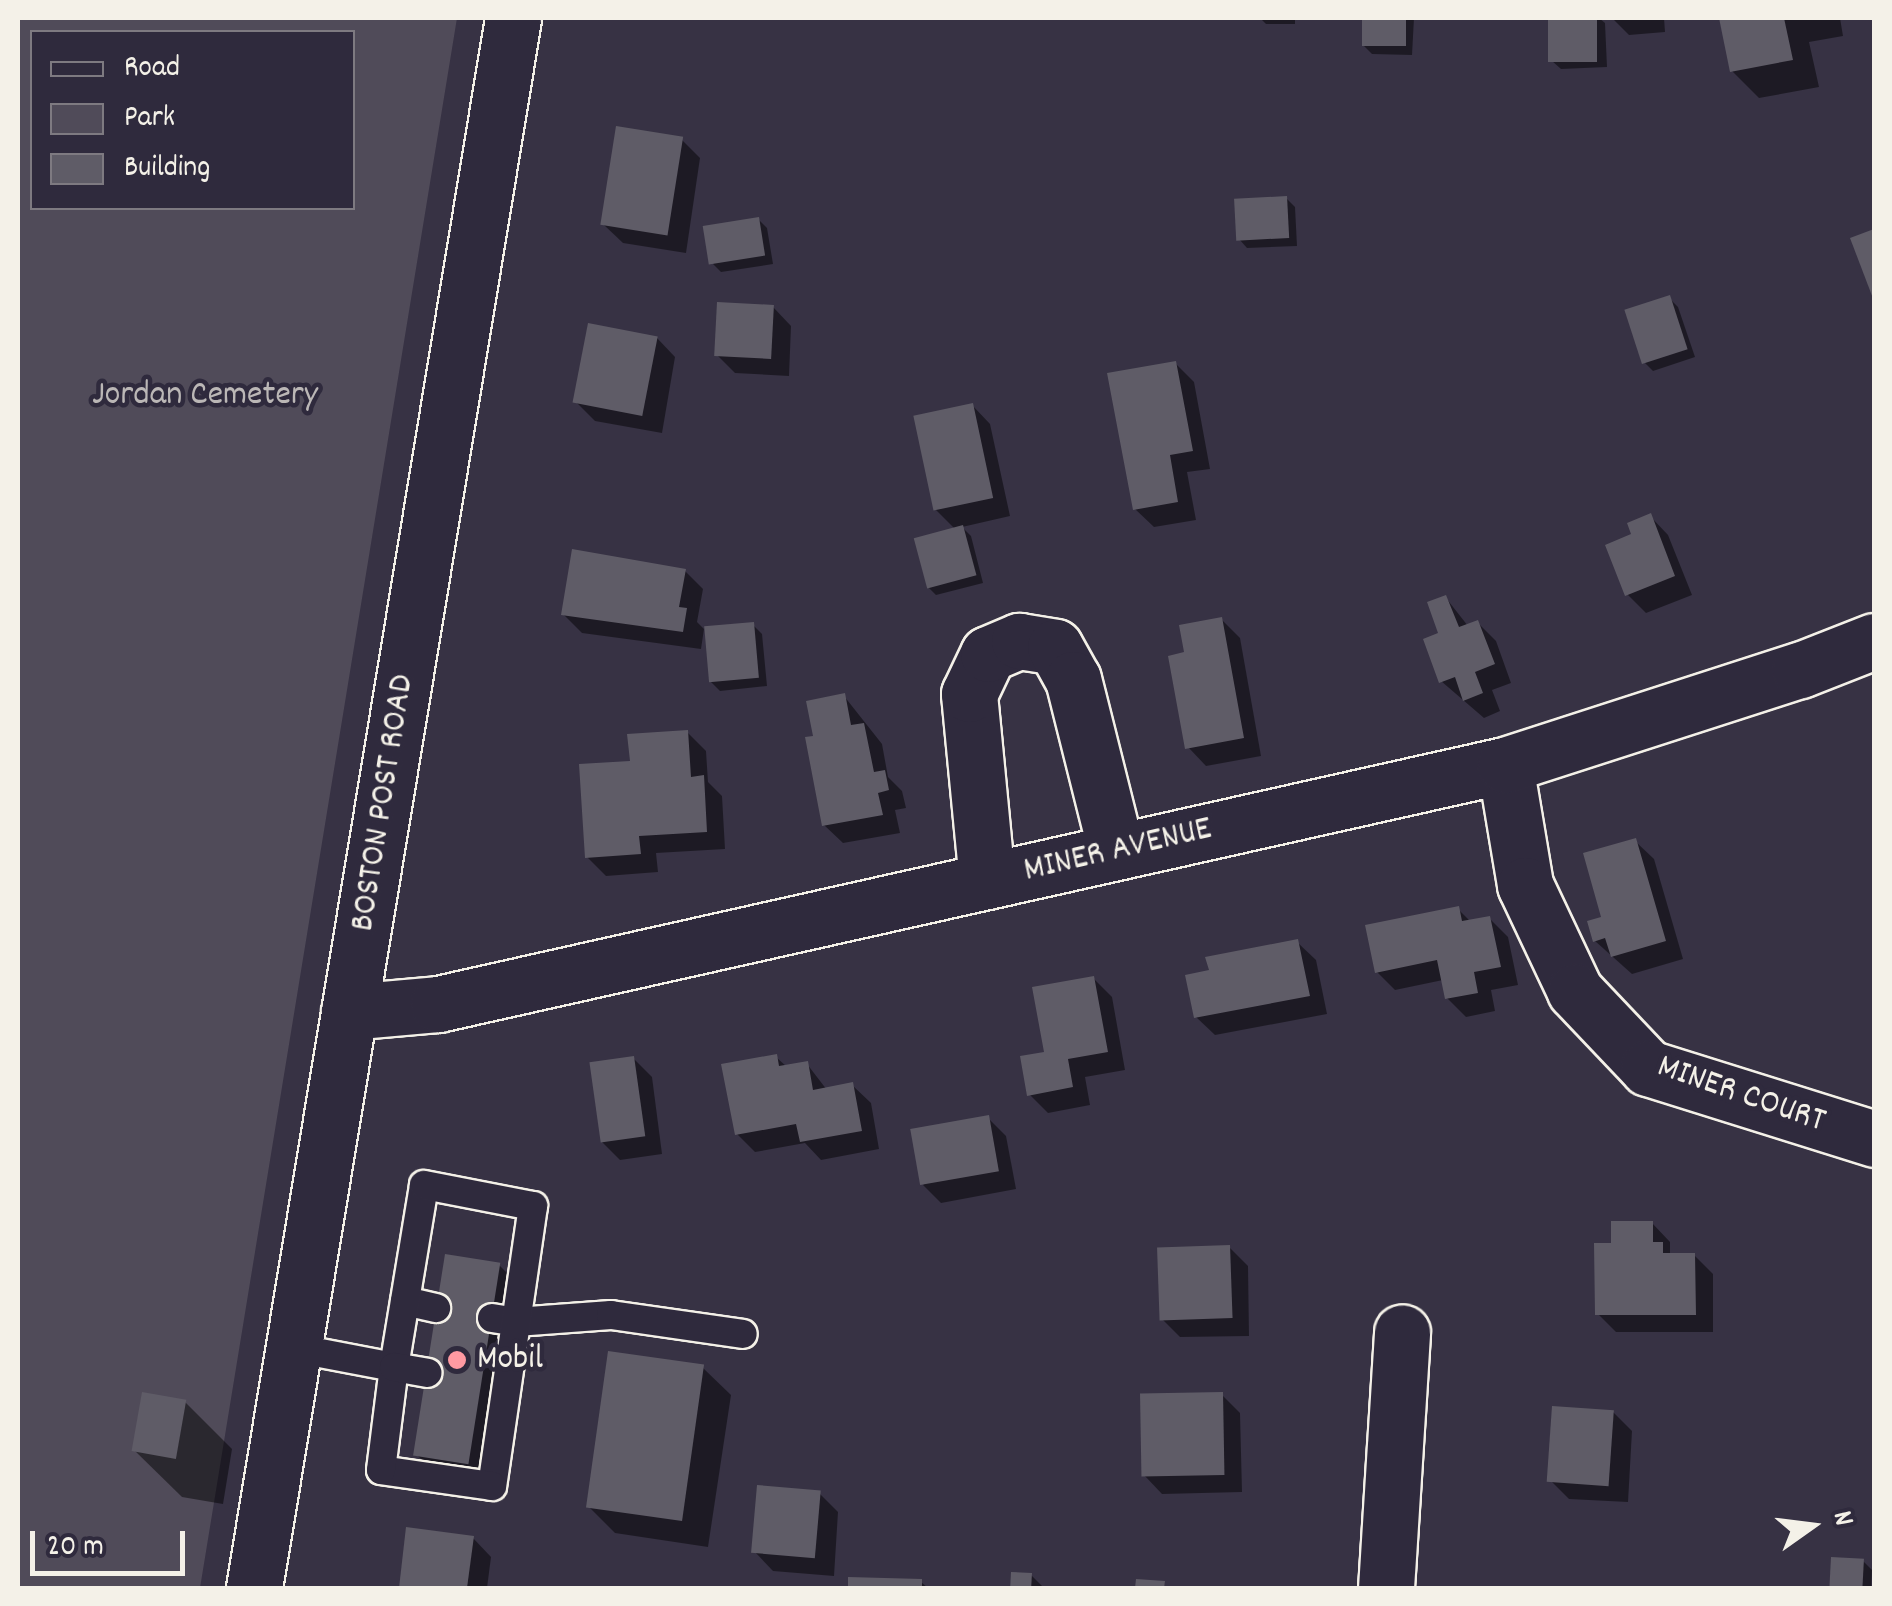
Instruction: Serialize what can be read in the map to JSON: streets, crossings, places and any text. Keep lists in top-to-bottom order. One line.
{"streets":{"street":["BOSTON POST ROAD","MINER AVENUE","MINER COURT"]},"crossings":[["BOSTON POST ROAD","MINER AVENUE"],["MINER AVENUE","MINER COURT"]],"parks":["Jordan Cemetery"],"places":["Mobil"],"legend":["Road","Park","Building"],"scale_bar":"20 m","north":"right"}
